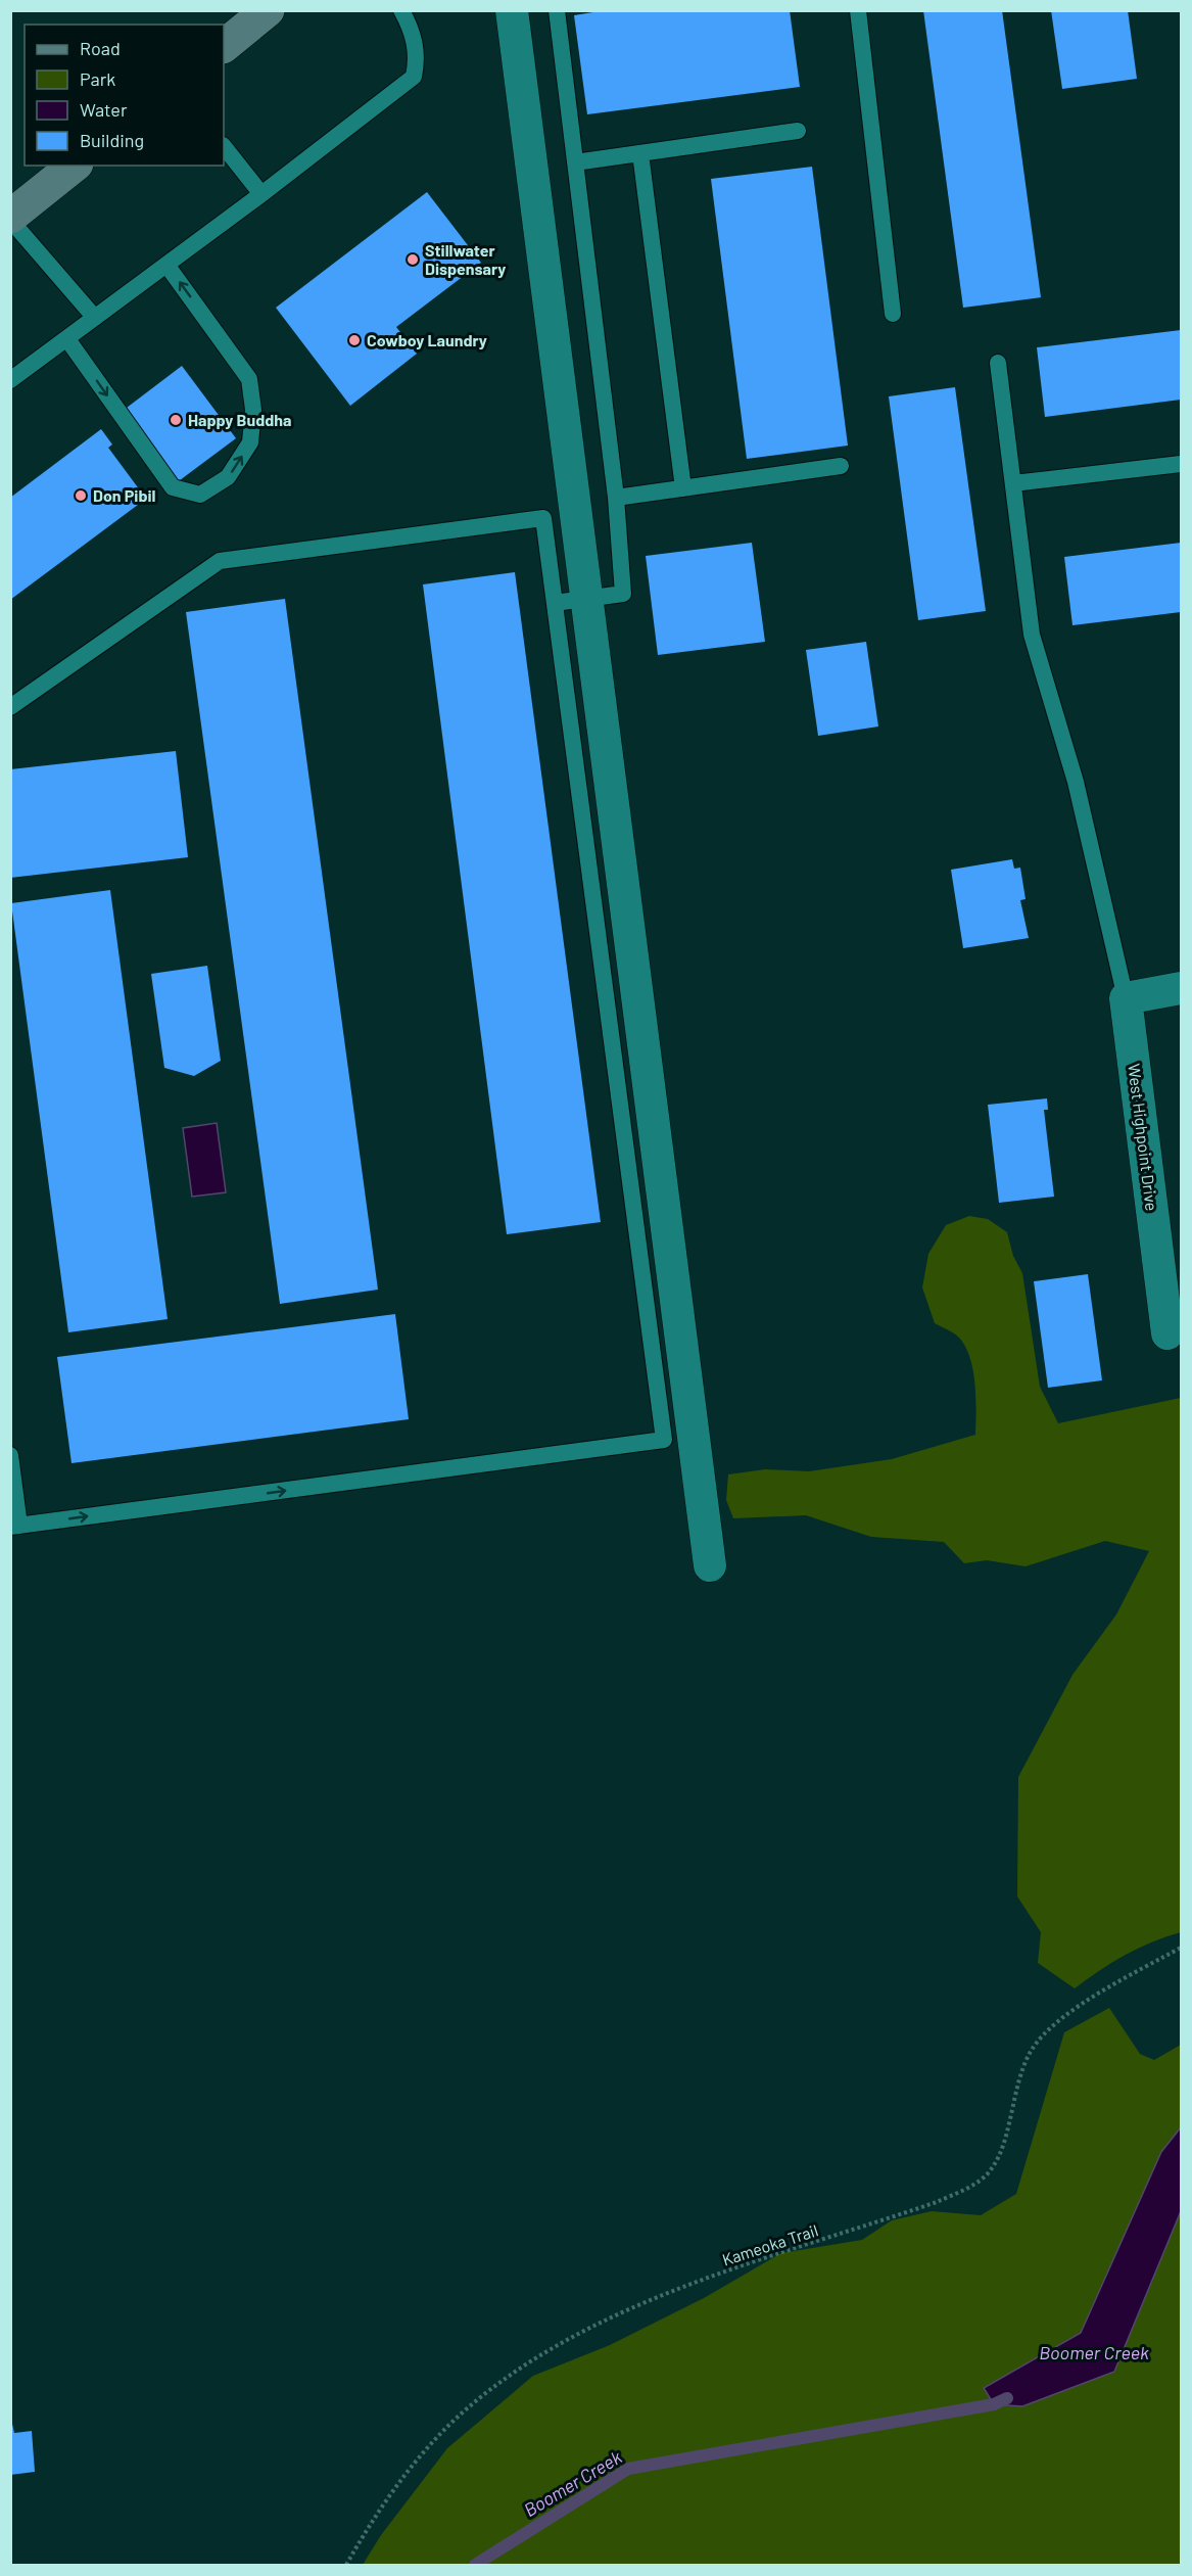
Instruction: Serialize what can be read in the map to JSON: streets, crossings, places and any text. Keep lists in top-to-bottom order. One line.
{"streets":{"street":["West Highpoint Drive"],"path":["Kameoka Trail"]},"water":["Boomer Creek"],"places":["Stillwater Dispensary","Cowboy Laundry","Happy Buddha","Don Pibil"],"legend":["Road","Park","Water","Building"]}
